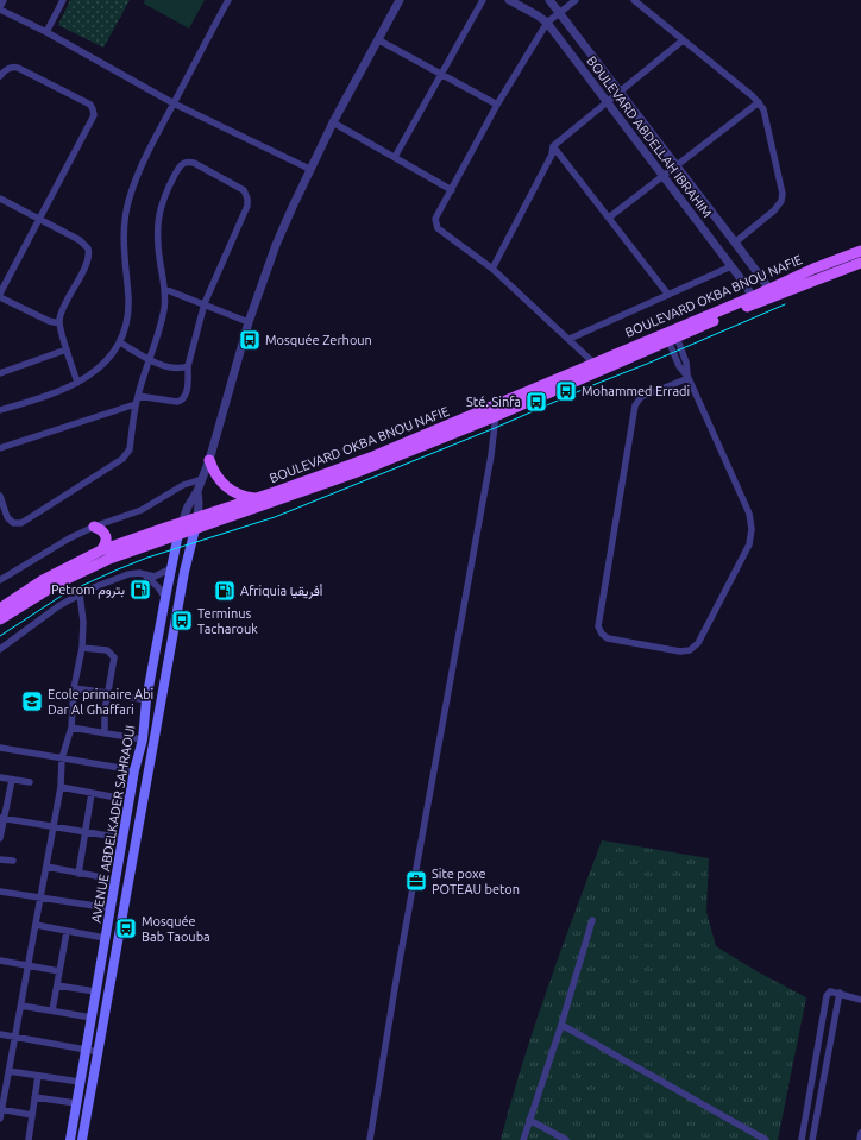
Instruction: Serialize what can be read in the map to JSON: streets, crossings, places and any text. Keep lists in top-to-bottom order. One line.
{"streets":{"main road":["BOULEVARD OKBA BNOU NAFIE","AVENUE ABDELKADER SAHRAOUI"],"street":["BOULEVARD ABDELLAH IBRAHIM"]},"crossings":[["BOULEVARD ABDELLAH IBRAHIM","BOULEVARD OKBA BNOU NAFIE"],["BOULEVARD OKBA BNOU NAFIE","AVENUE ABDELKADER SAHRAOUI"]],"places":{"bus stop":["Mosquée Zerhoun","Mohammed Erradi","Sté. Sinfa","Terminus Tacharouk","Mosquée Bab Taouba"],"fuel station":["Petrom بتروم","Afriquia أفريقيا"],"school or university":["Ecole primaire Abi Dar Al Ghaffari"],"office":["Site poxe POTEAU beton"]}}
